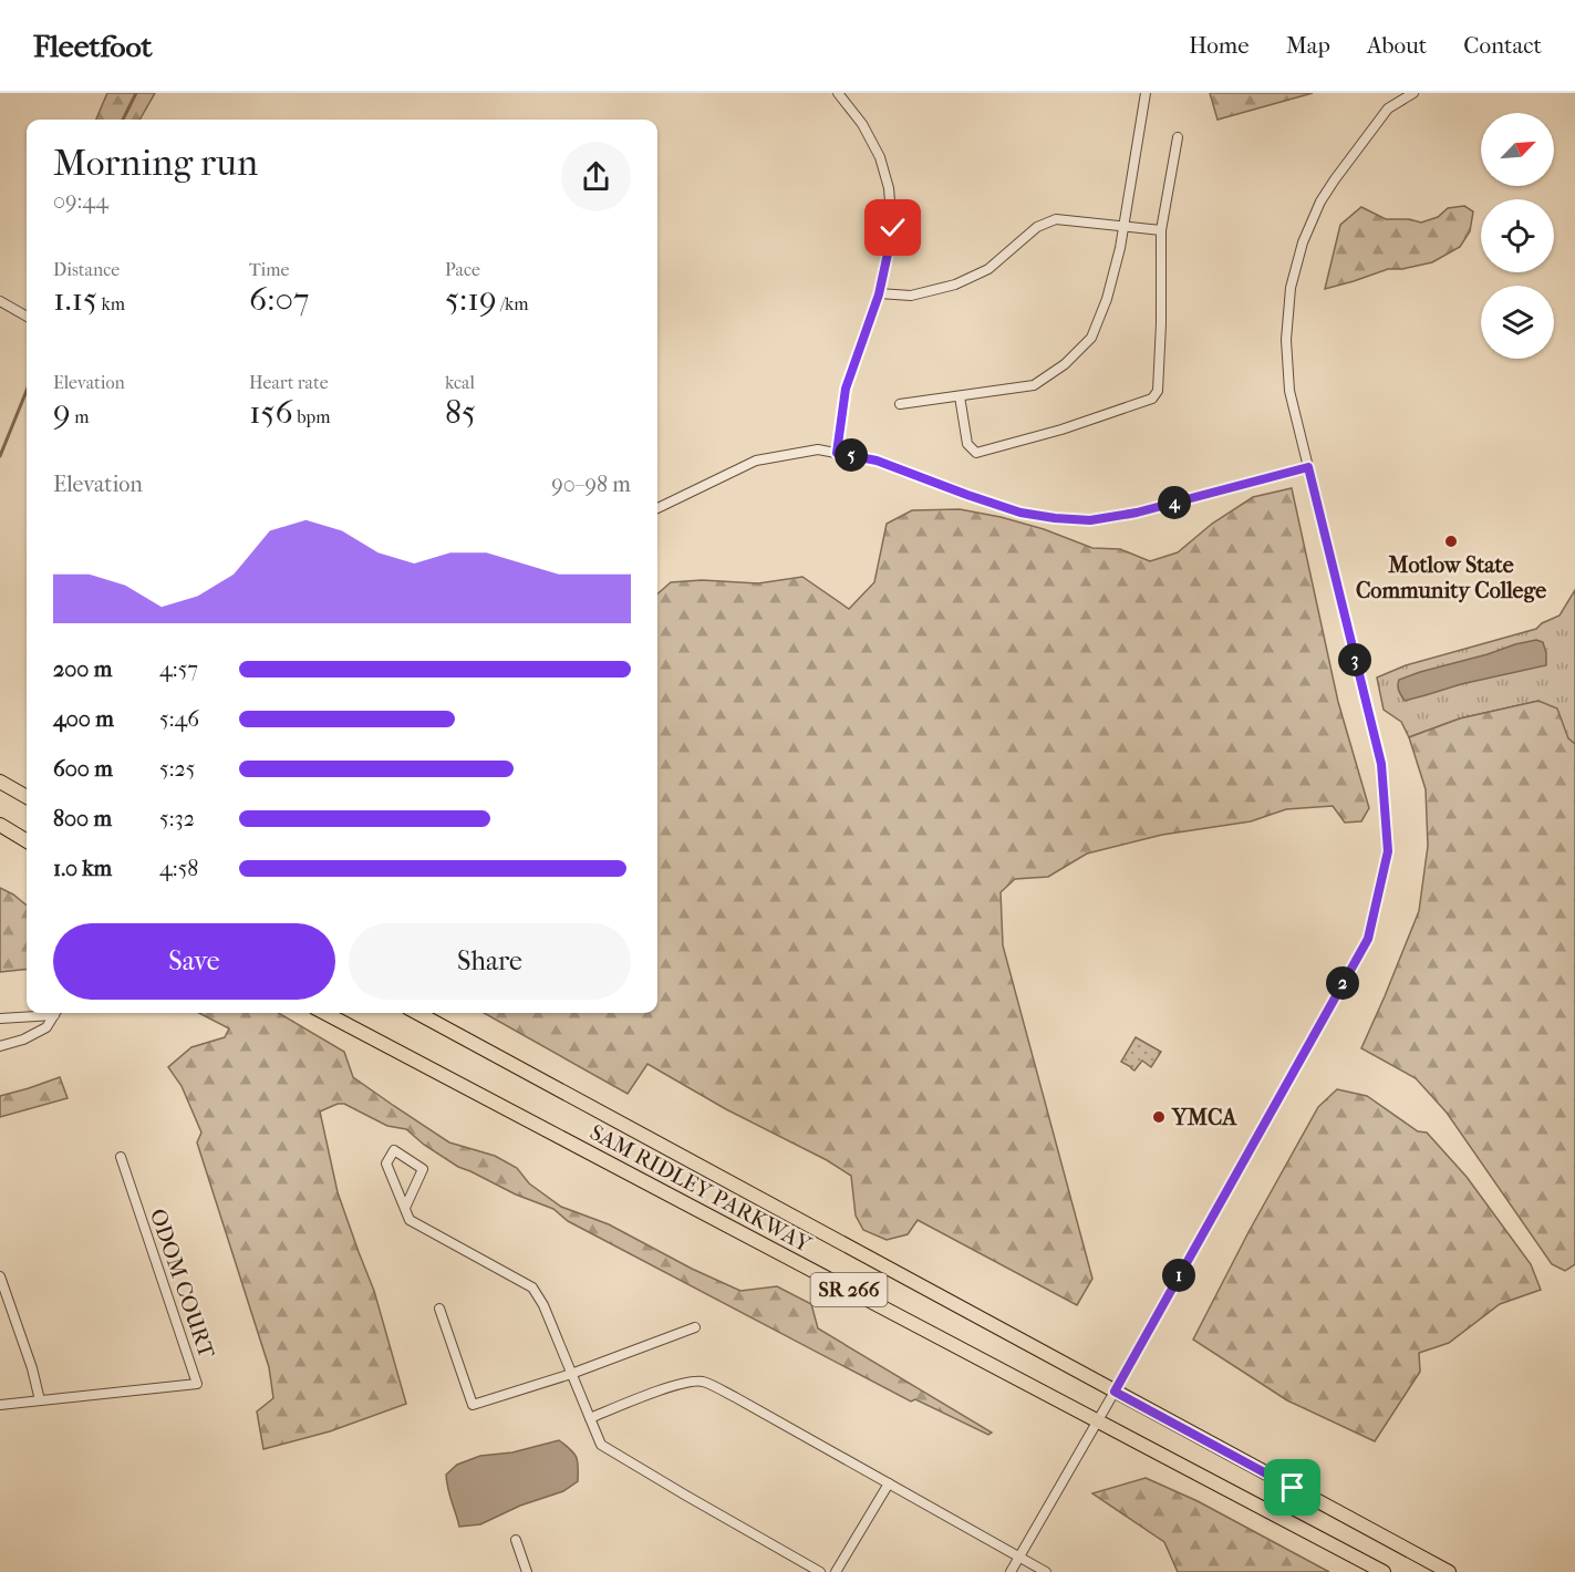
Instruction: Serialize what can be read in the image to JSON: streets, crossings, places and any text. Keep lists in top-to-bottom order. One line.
{"streets":{"main road":["SAM RIDLEY PARKWAY","SR 266"],"street":["ODOM COURT"]},"places":["Motlow State Community College","YMCA"],"north":"top right","page":{"header":"Fleetfoot","nav":["Home","Map","About","Contact"],"heading":["Morning run","09:44"],"stats":[["Distance","1.15 km"],["Time","6:07"],["Pace","5:19 /km"],["Elevation","9 m"],["Heart rate","156 bpm"],["kcal","85"]],"pins":["5","4","3","2","1"],"chart":["Elevation","90–98 m"],"list":[{"name":"200 m","note":"4:57"},{"name":"400 m","note":"5:46"},{"name":"600 m","note":"5:25"},{"name":"800 m","note":"5:32"},{"name":"1.0 km","note":"4:58"}],"buttons":["Save","Share"]}}
